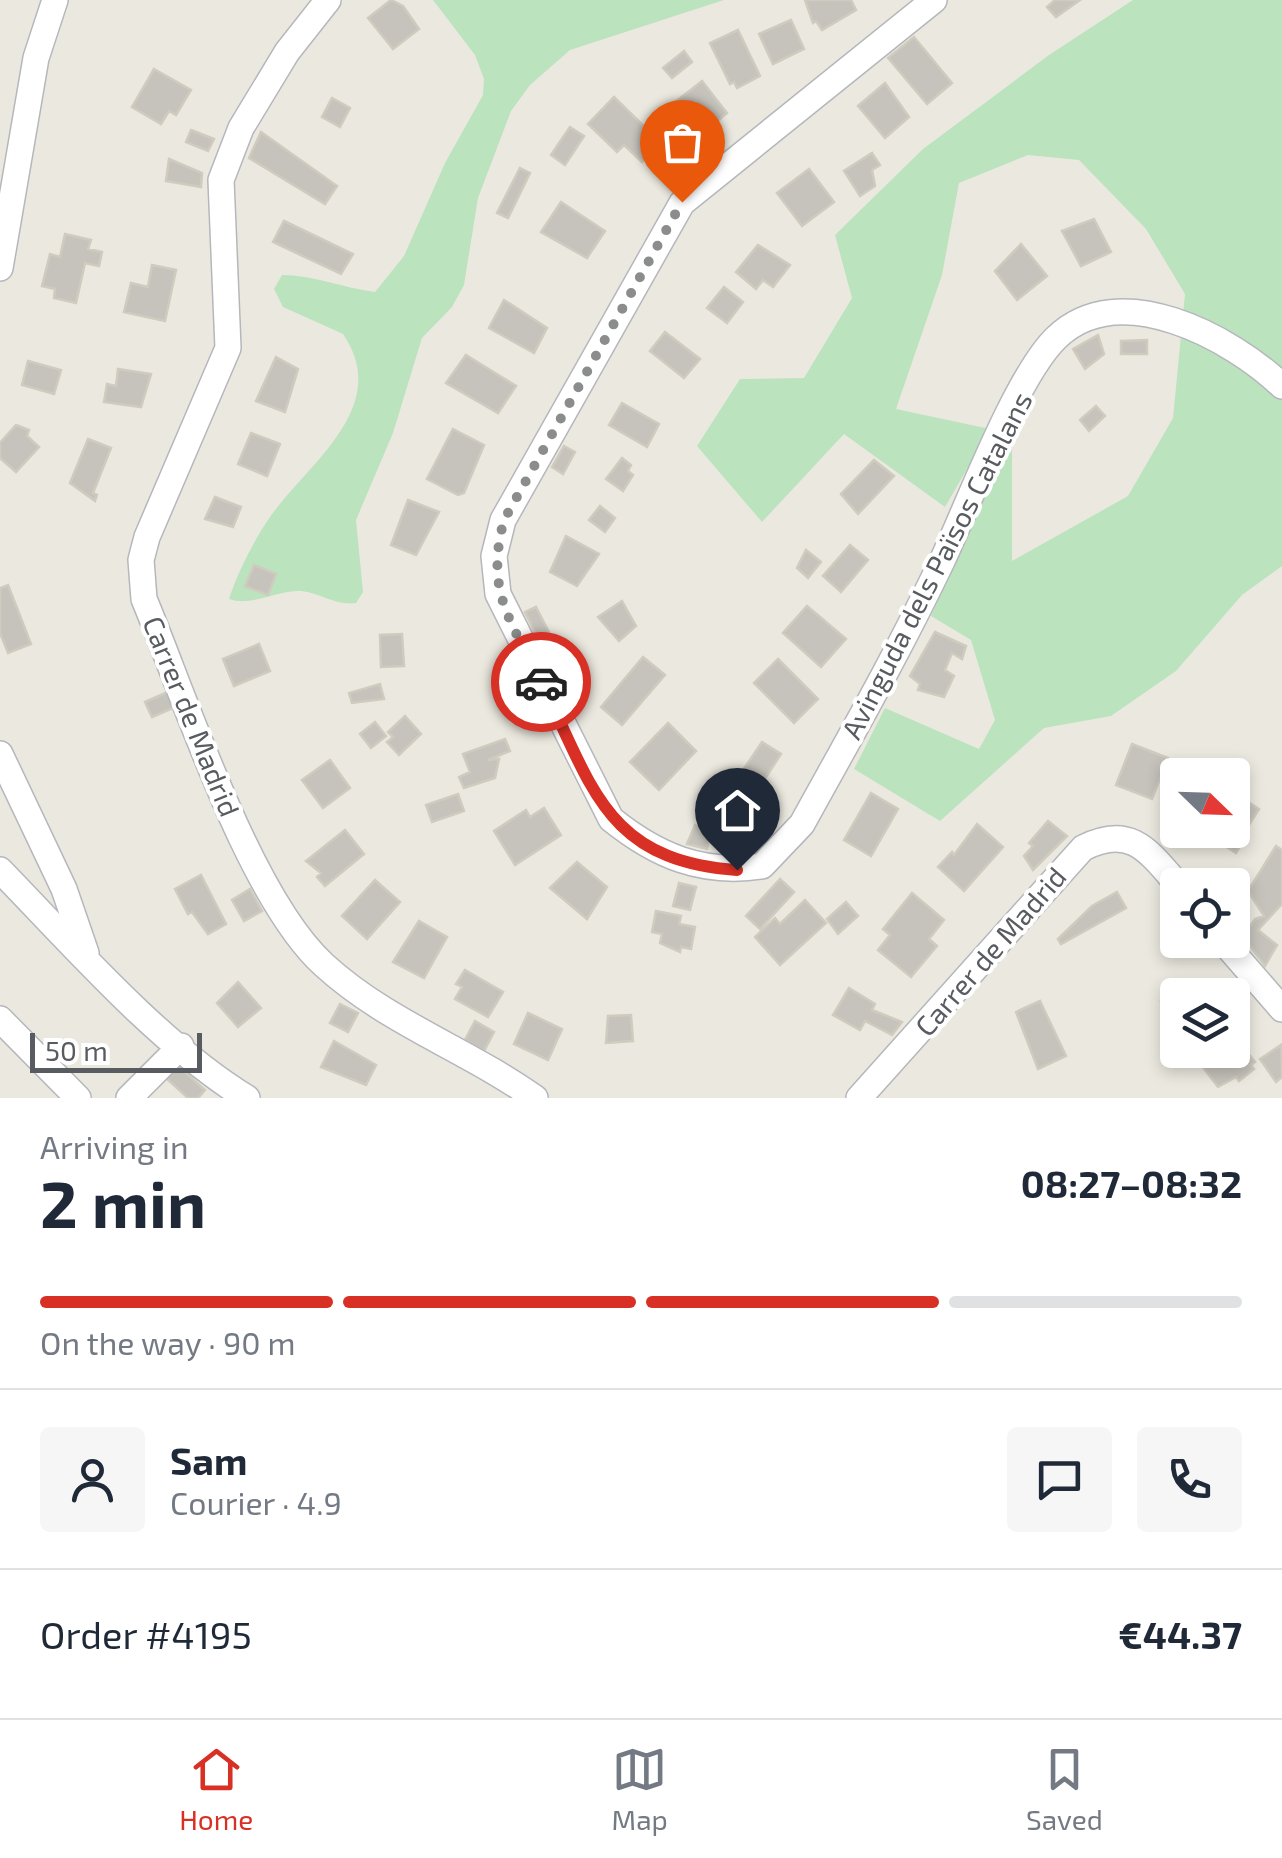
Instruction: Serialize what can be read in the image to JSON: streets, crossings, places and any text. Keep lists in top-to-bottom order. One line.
{"streets":{"street":["Avinguda dels Països Catalans","Carrer de Madrid"]},"scale_bar":"50 m","north":"bottom right","page":{"scale":"50 m","heading":["2 min","Arriving in","08:27–08:32"],"panel":["Sam","Courier · 4.9","Order #4195","€44.37"],"bar":"On the way · 90 m","tabs":["Home","Map","Saved"]}}
